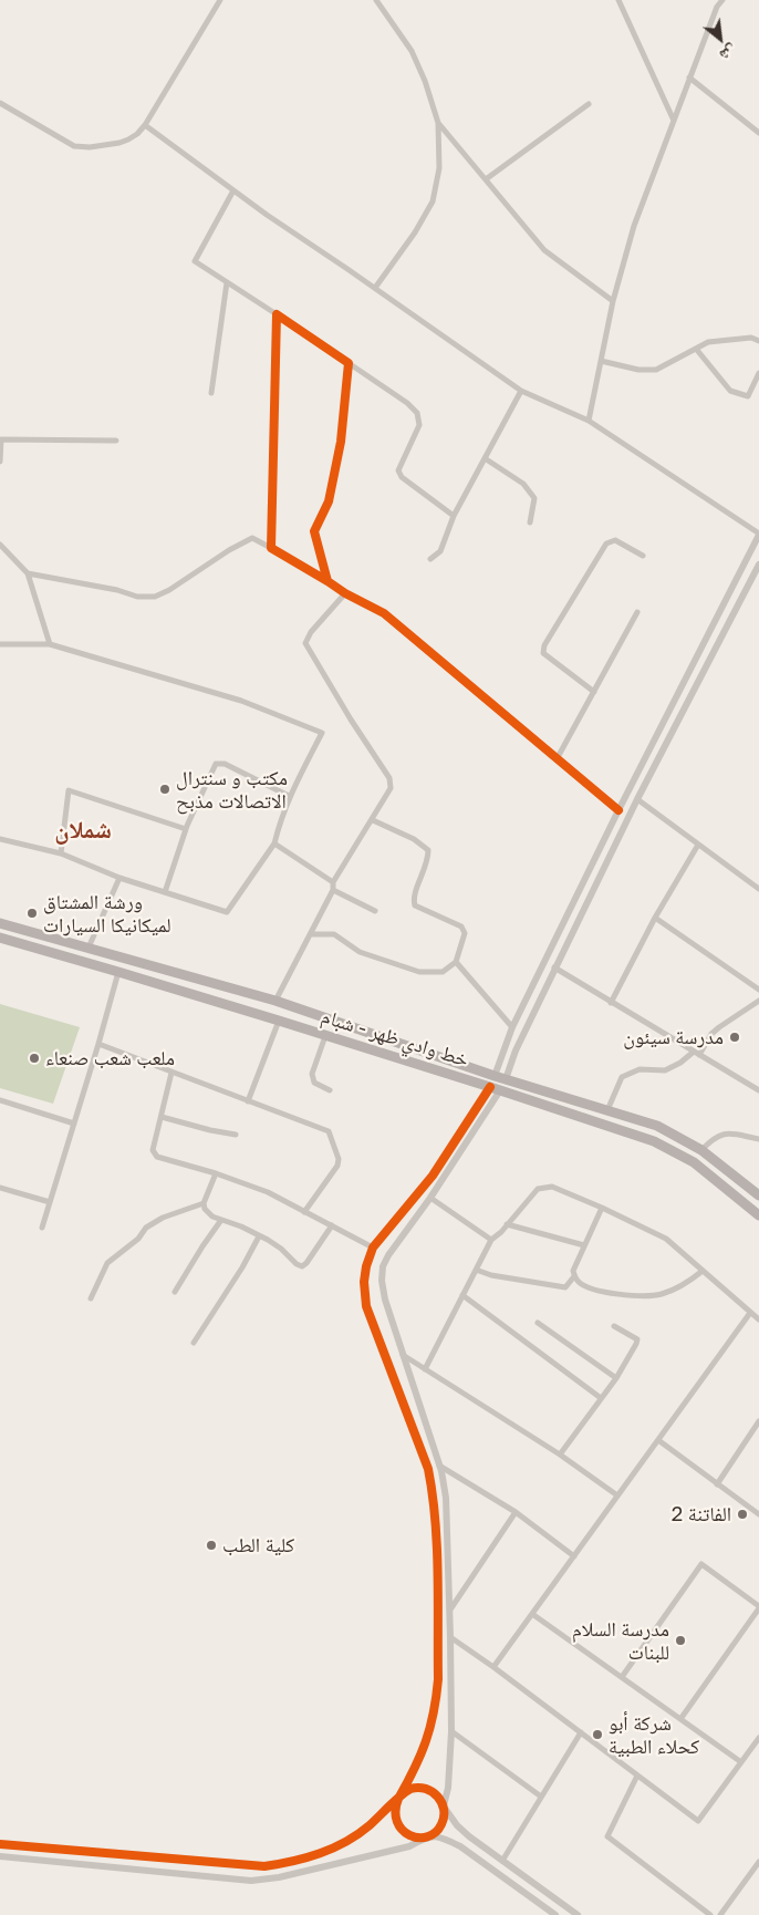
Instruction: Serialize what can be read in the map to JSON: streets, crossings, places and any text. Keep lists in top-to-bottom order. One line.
{"streets":{"main road":["خط وادي ظهر - شبام"]},"districts":["شملان"],"places":["مكتب و سنترال الاتصالات مذبح","ورشة المشتاق لميكانيكا السيارات","مدرسة سيئون","ملعب شعب صنعاء","الفاتنة 2","كلية الطب","مدرسة السلام للبنات","شركة أبو كحلاء الطبية"],"north":"bottom right"}
